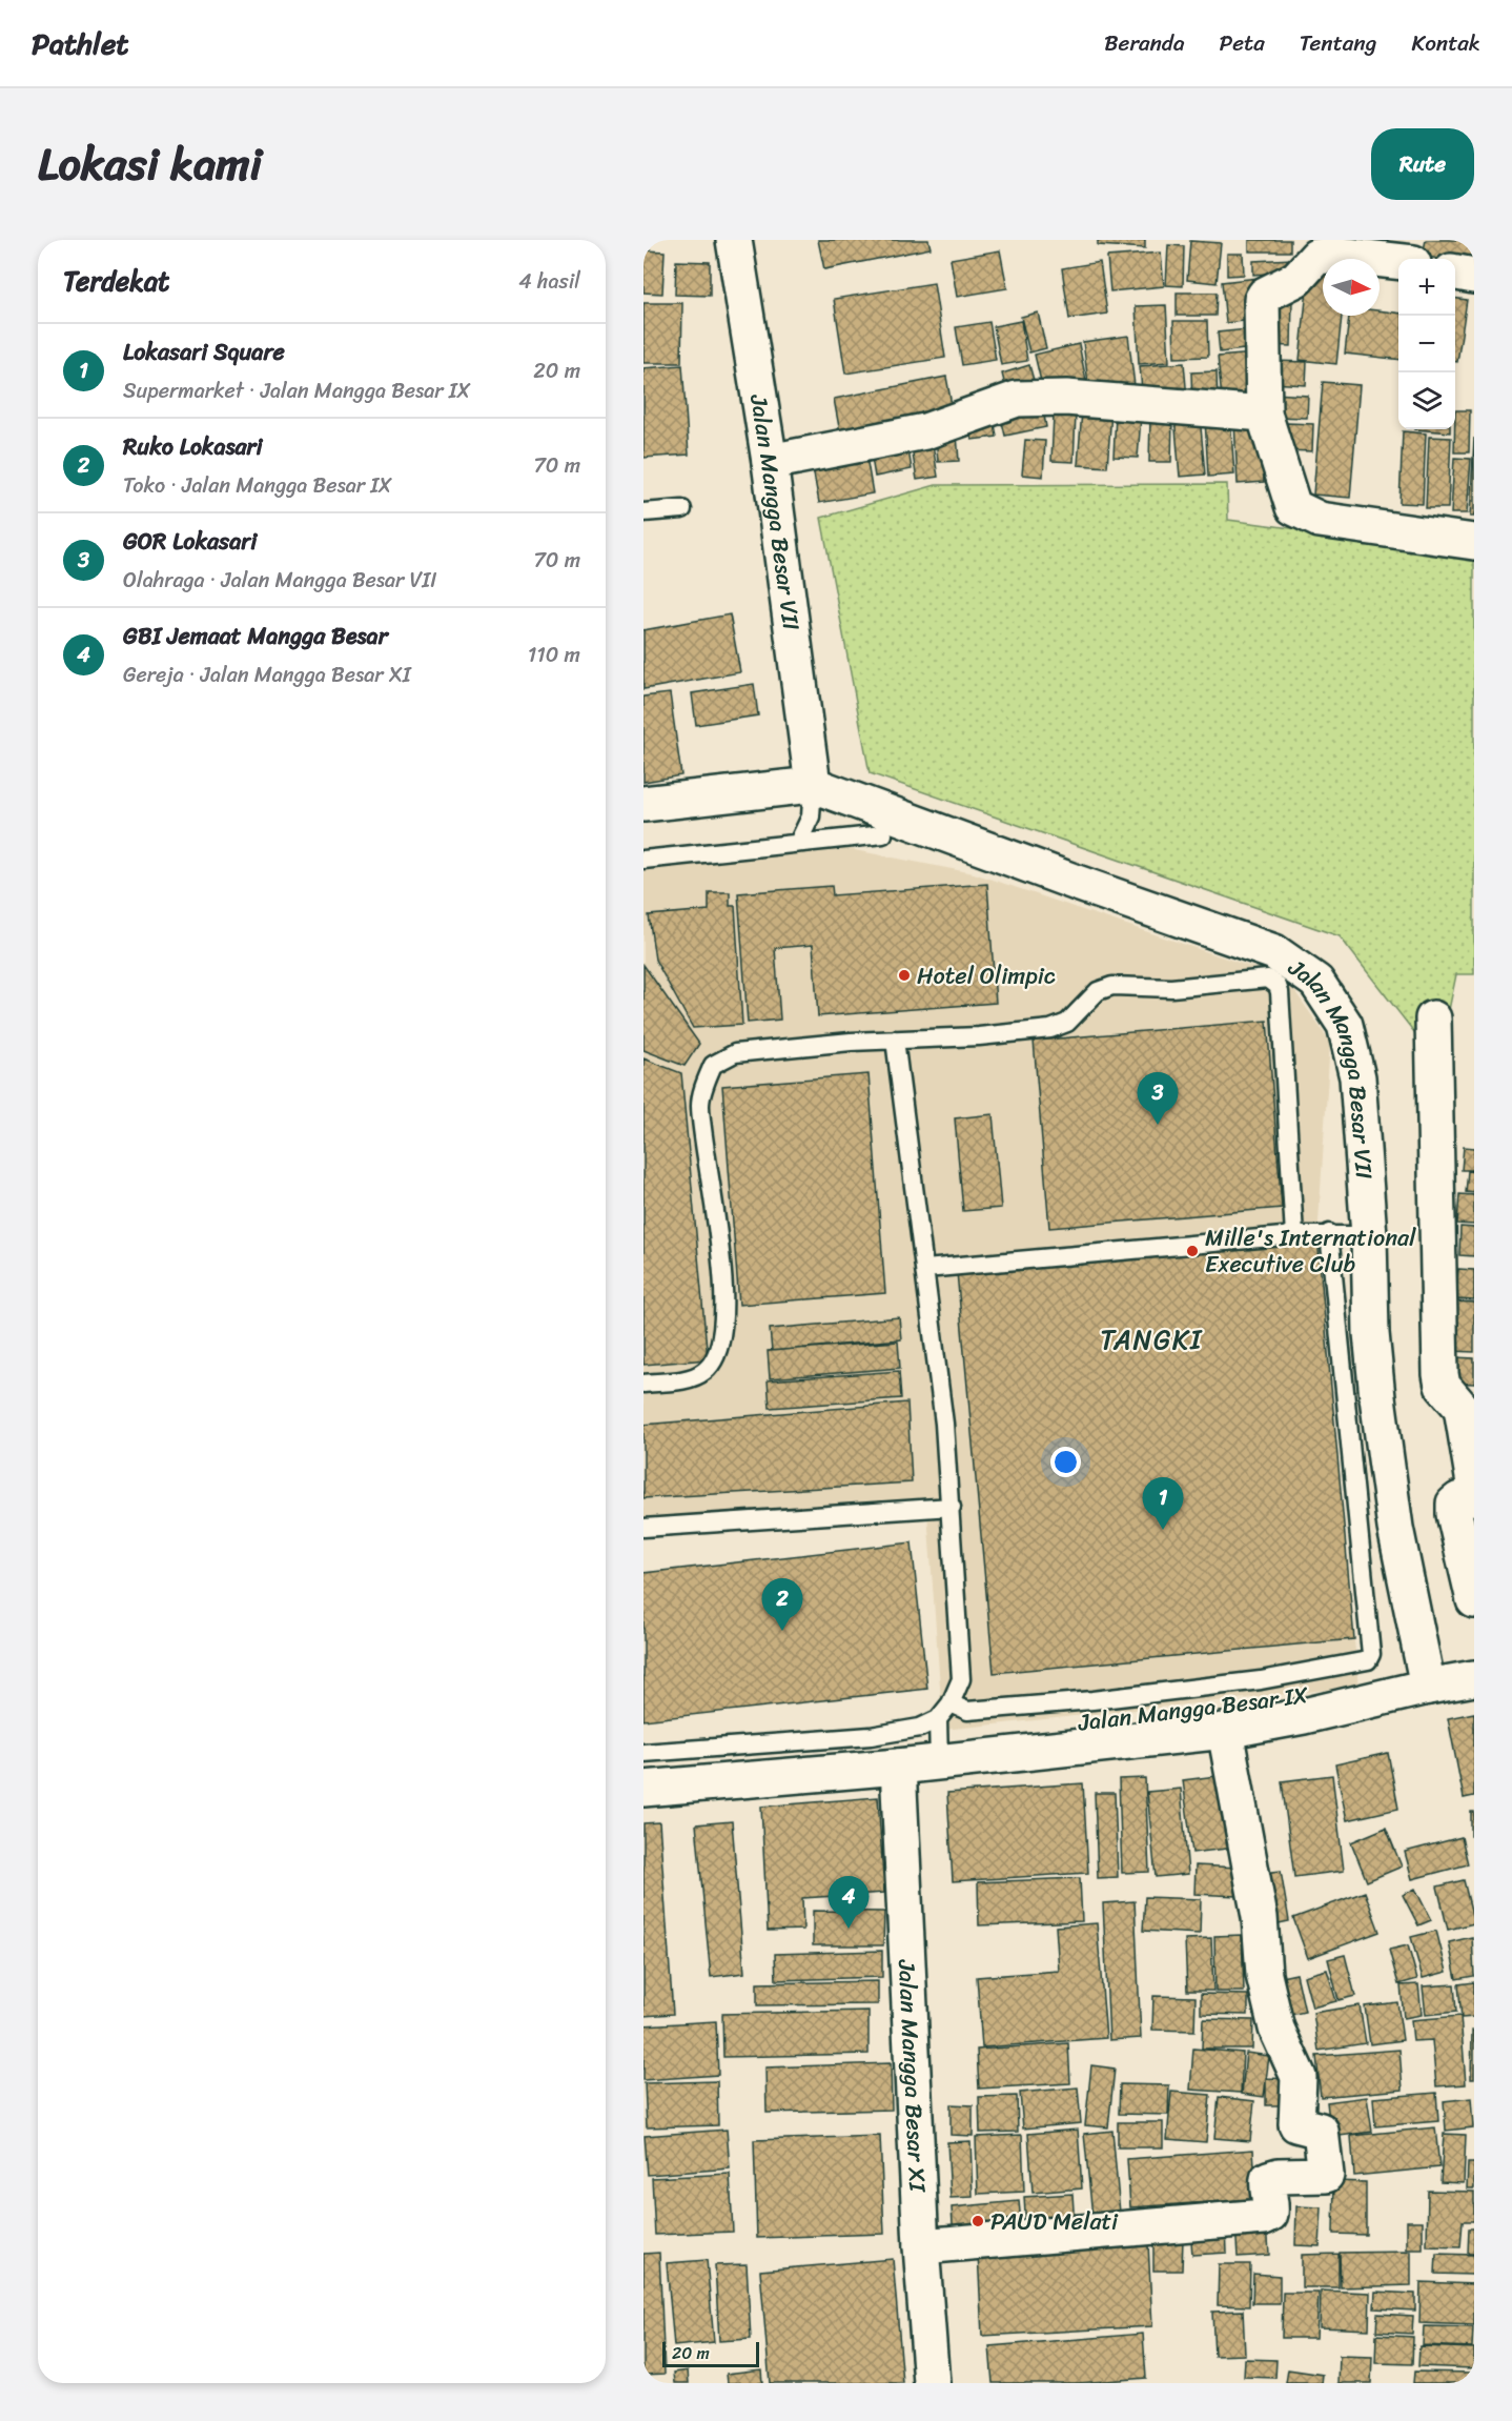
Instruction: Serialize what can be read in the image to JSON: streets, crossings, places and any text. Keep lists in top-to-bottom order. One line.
{"streets":{"street":["Jalan Mangga Besar VII","Jalan Mangga Besar IX","Jalan Mangga Besar XI"]},"crossings":[["Jalan Mangga Besar VII","Jalan Mangga Besar IX"],["Jalan Mangga Besar IX","Jalan Mangga Besar XI"]],"districts":["TANGKI"],"places":["Hotel Olimpic","Mille's International Executive Club","PAUD Melati"],"scale_bar":"20 m","north":"right","page":{"header":"Pathlet","nav":["Beranda","Peta","Tentang","Kontak"],"title":"Lokasi kami","buttons":"Rute","heading":["Terdekat","4 hasil"],"map_buttons":["+","−"],"list":[{"mark":"1","name":"Lokasari Square","note":"Supermarket · Jalan Mangga Besar IX","value":"20 m"},{"mark":"2","name":"Ruko Lokasari","note":"Toko · Jalan Mangga Besar IX","value":"70 m"},{"mark":"3","name":"GOR Lokasari","note":"Olahraga · Jalan Mangga Besar VII","value":"70 m"},{"mark":"4","name":"GBI Jemaat Mangga Besar","note":"Gereja · Jalan Mangga Besar XI","value":"110 m"}],"pins":["3","1","2","4"],"scale":"20 m"}}
